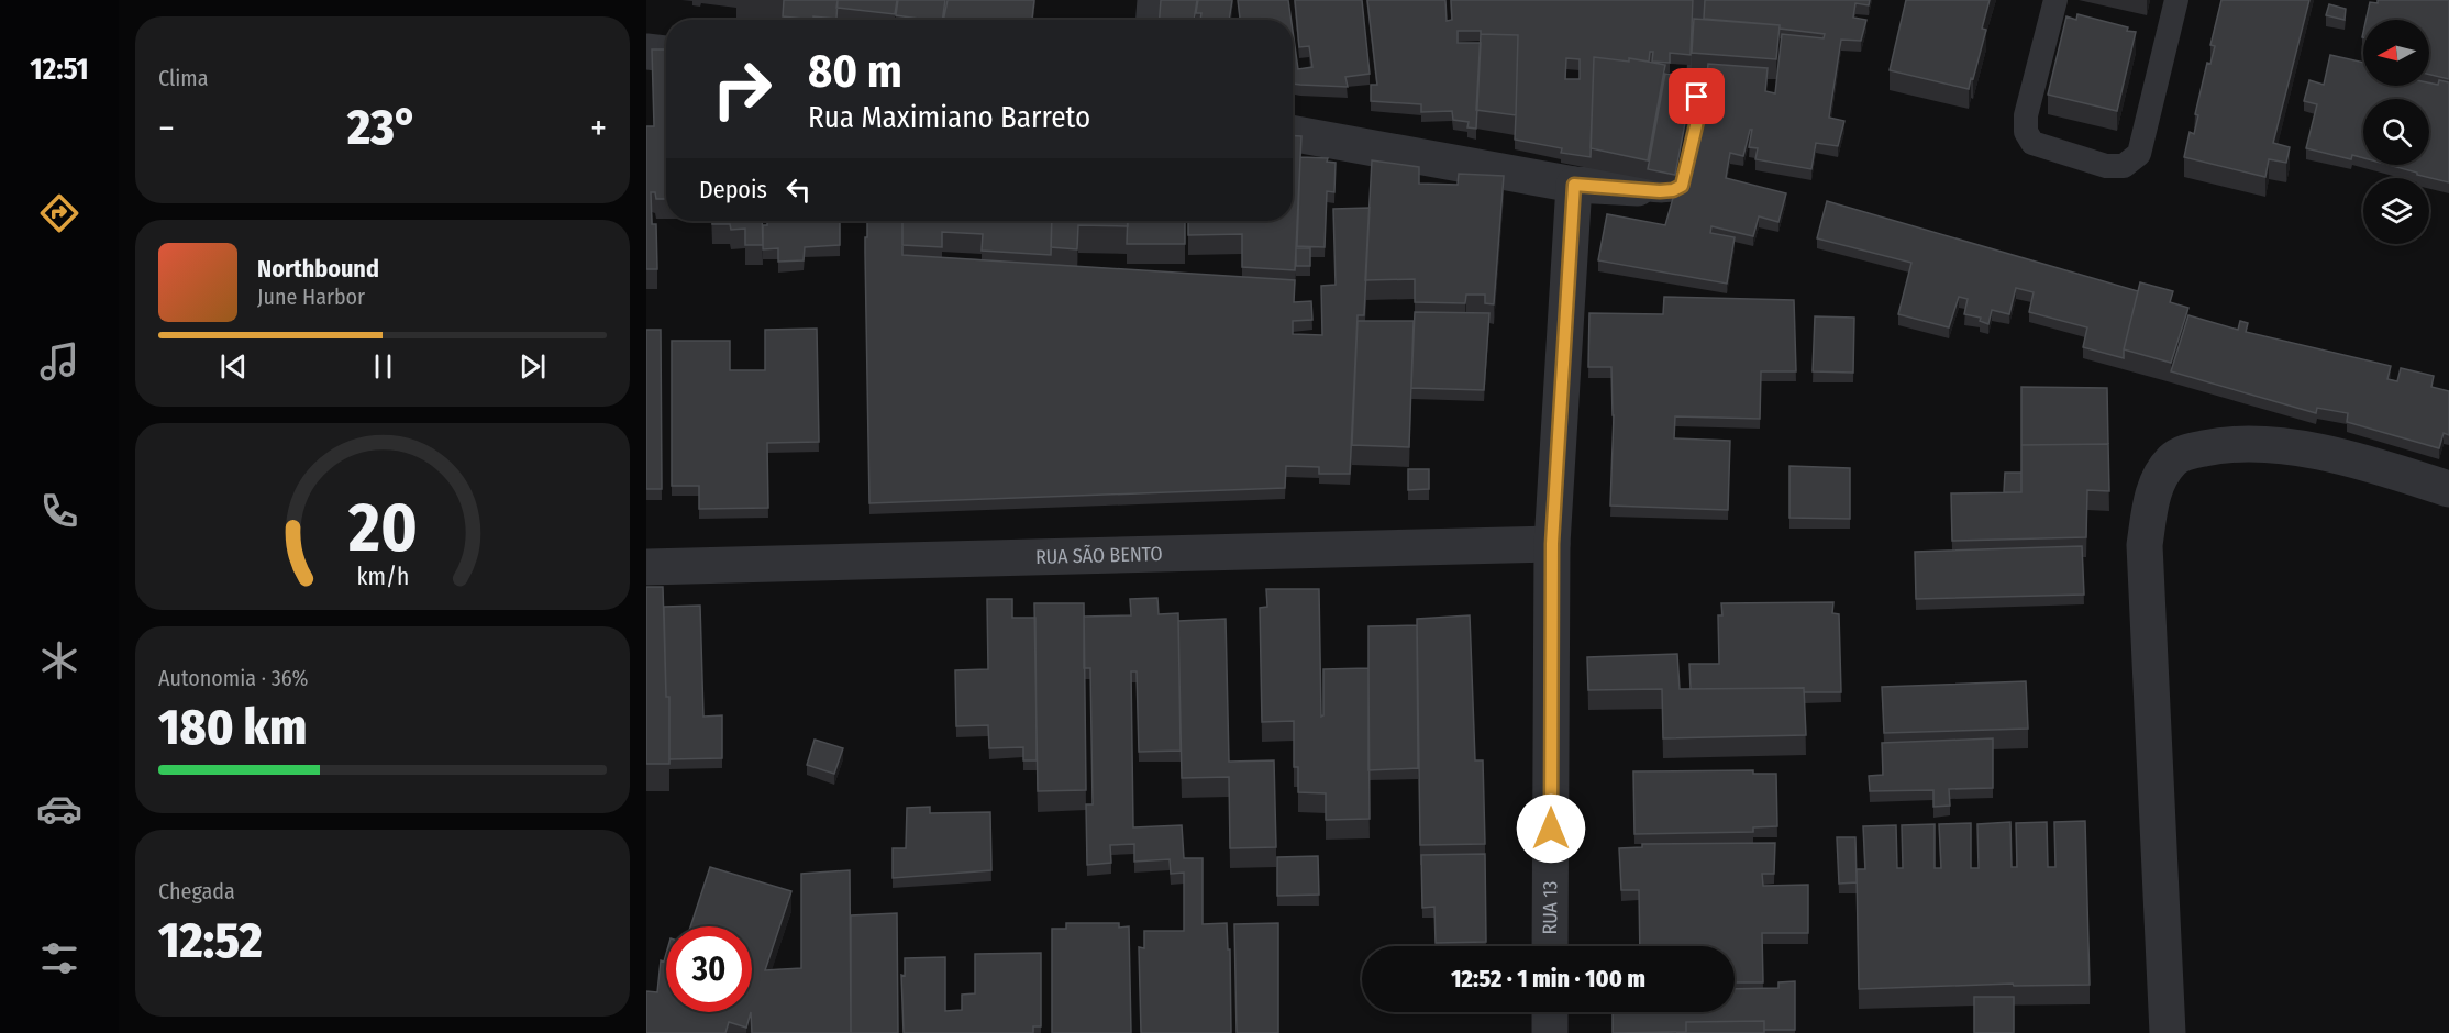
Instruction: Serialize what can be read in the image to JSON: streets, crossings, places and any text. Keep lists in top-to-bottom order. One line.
{"streets":{"street":["RUA SÃO BENTO","RUA 13"]},"crossings":[["RUA SÃO BENTO","RUA 13"]],"north":"left","page":{"tabs":"12:51","tile":["Clima",["Autonomia · 36%","180 km"],["Chegada","12:52"]],"turn":["80 m","Rua Maximiano Barreto"],"heat":["−","23°","+"],"then":"Depois","song":["Northbound","June Harbor"],"limit":"30","trip":"12:52 · 1 min · 100 m","gauge":["20","km/h"]}}
